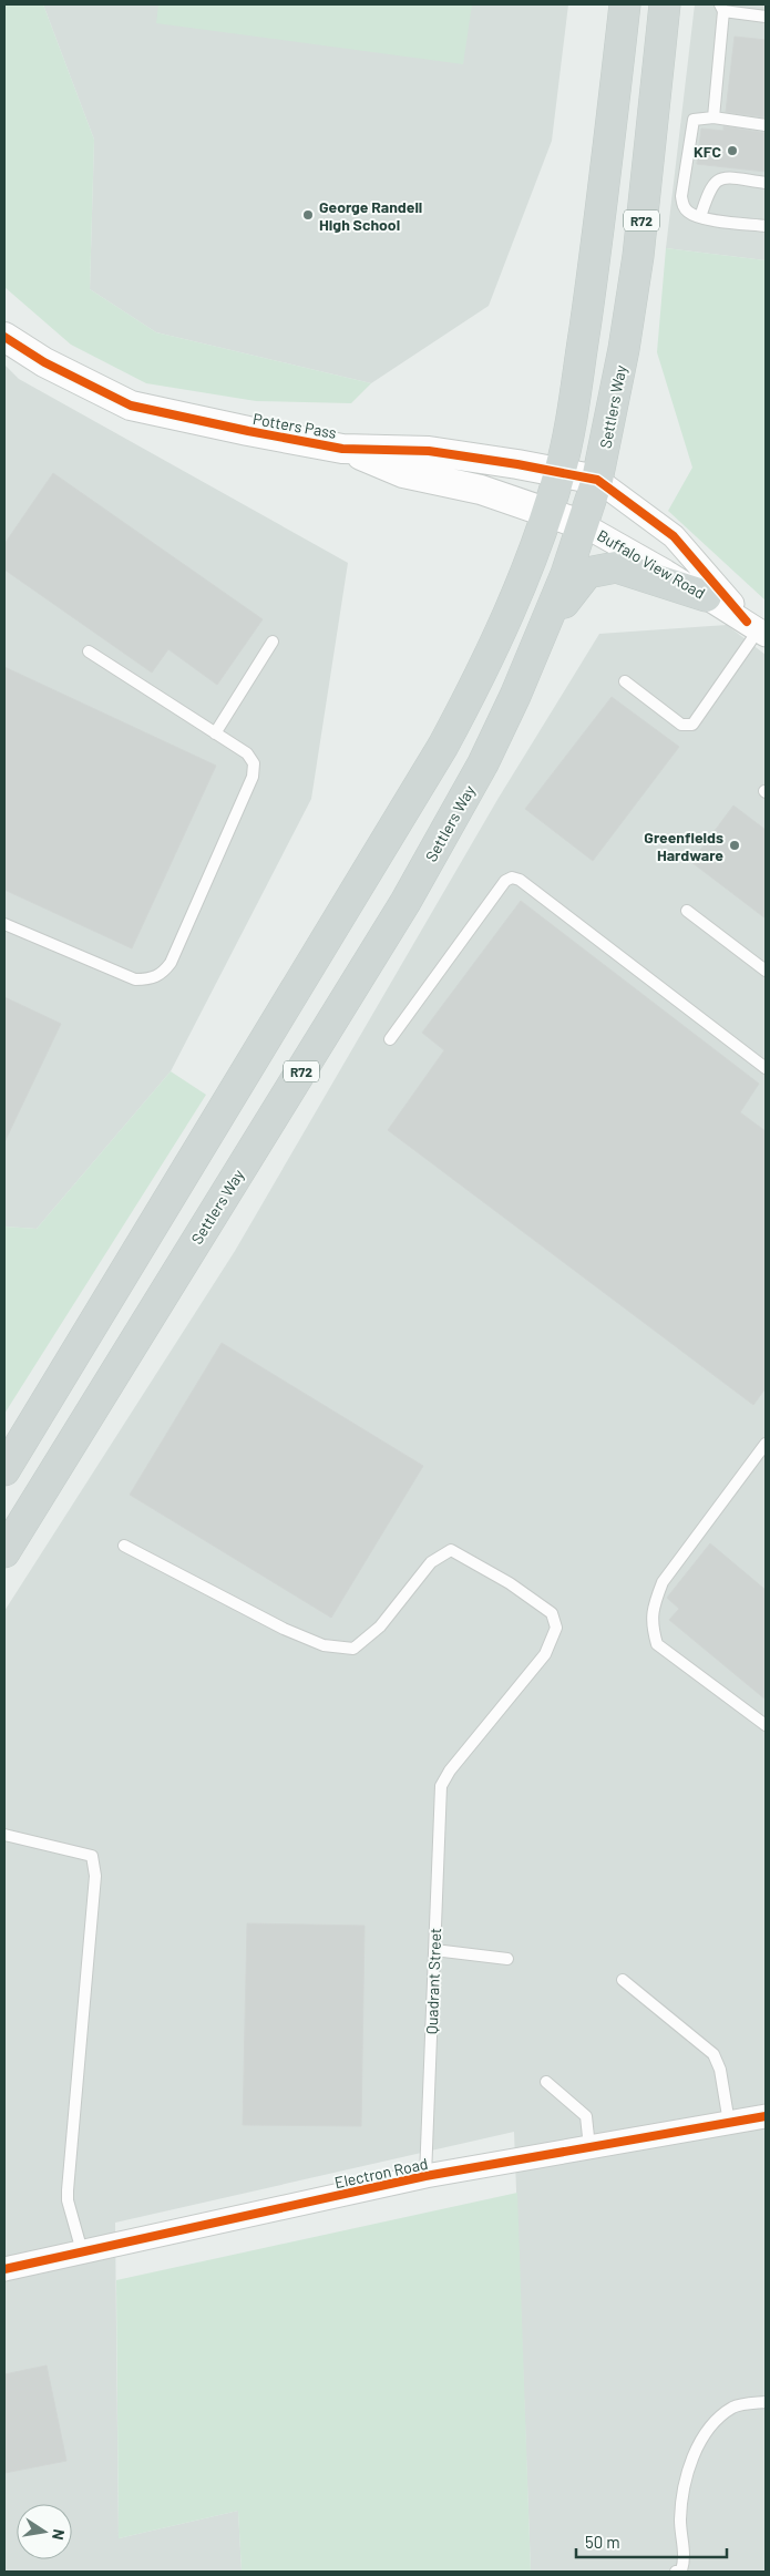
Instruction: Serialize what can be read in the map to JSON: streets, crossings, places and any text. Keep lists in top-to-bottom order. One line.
{"streets":{"main road":["R72","Settlers Way"],"street":["Potters Pass","Buffalo View Road","Electron Road"],"lane":["Quadrant Street"]},"crossings":[["R72","Potters Pass"],["Settlers Way","Potters Pass"],["Settlers Way","Buffalo View Road"],["Potters Pass","Buffalo View Road"],["Quadrant Street","Electron Road"]],"places":["KFC","George Randell High School","Greenfields Hardware"],"scale_bar":"50 m","north":"right"}
